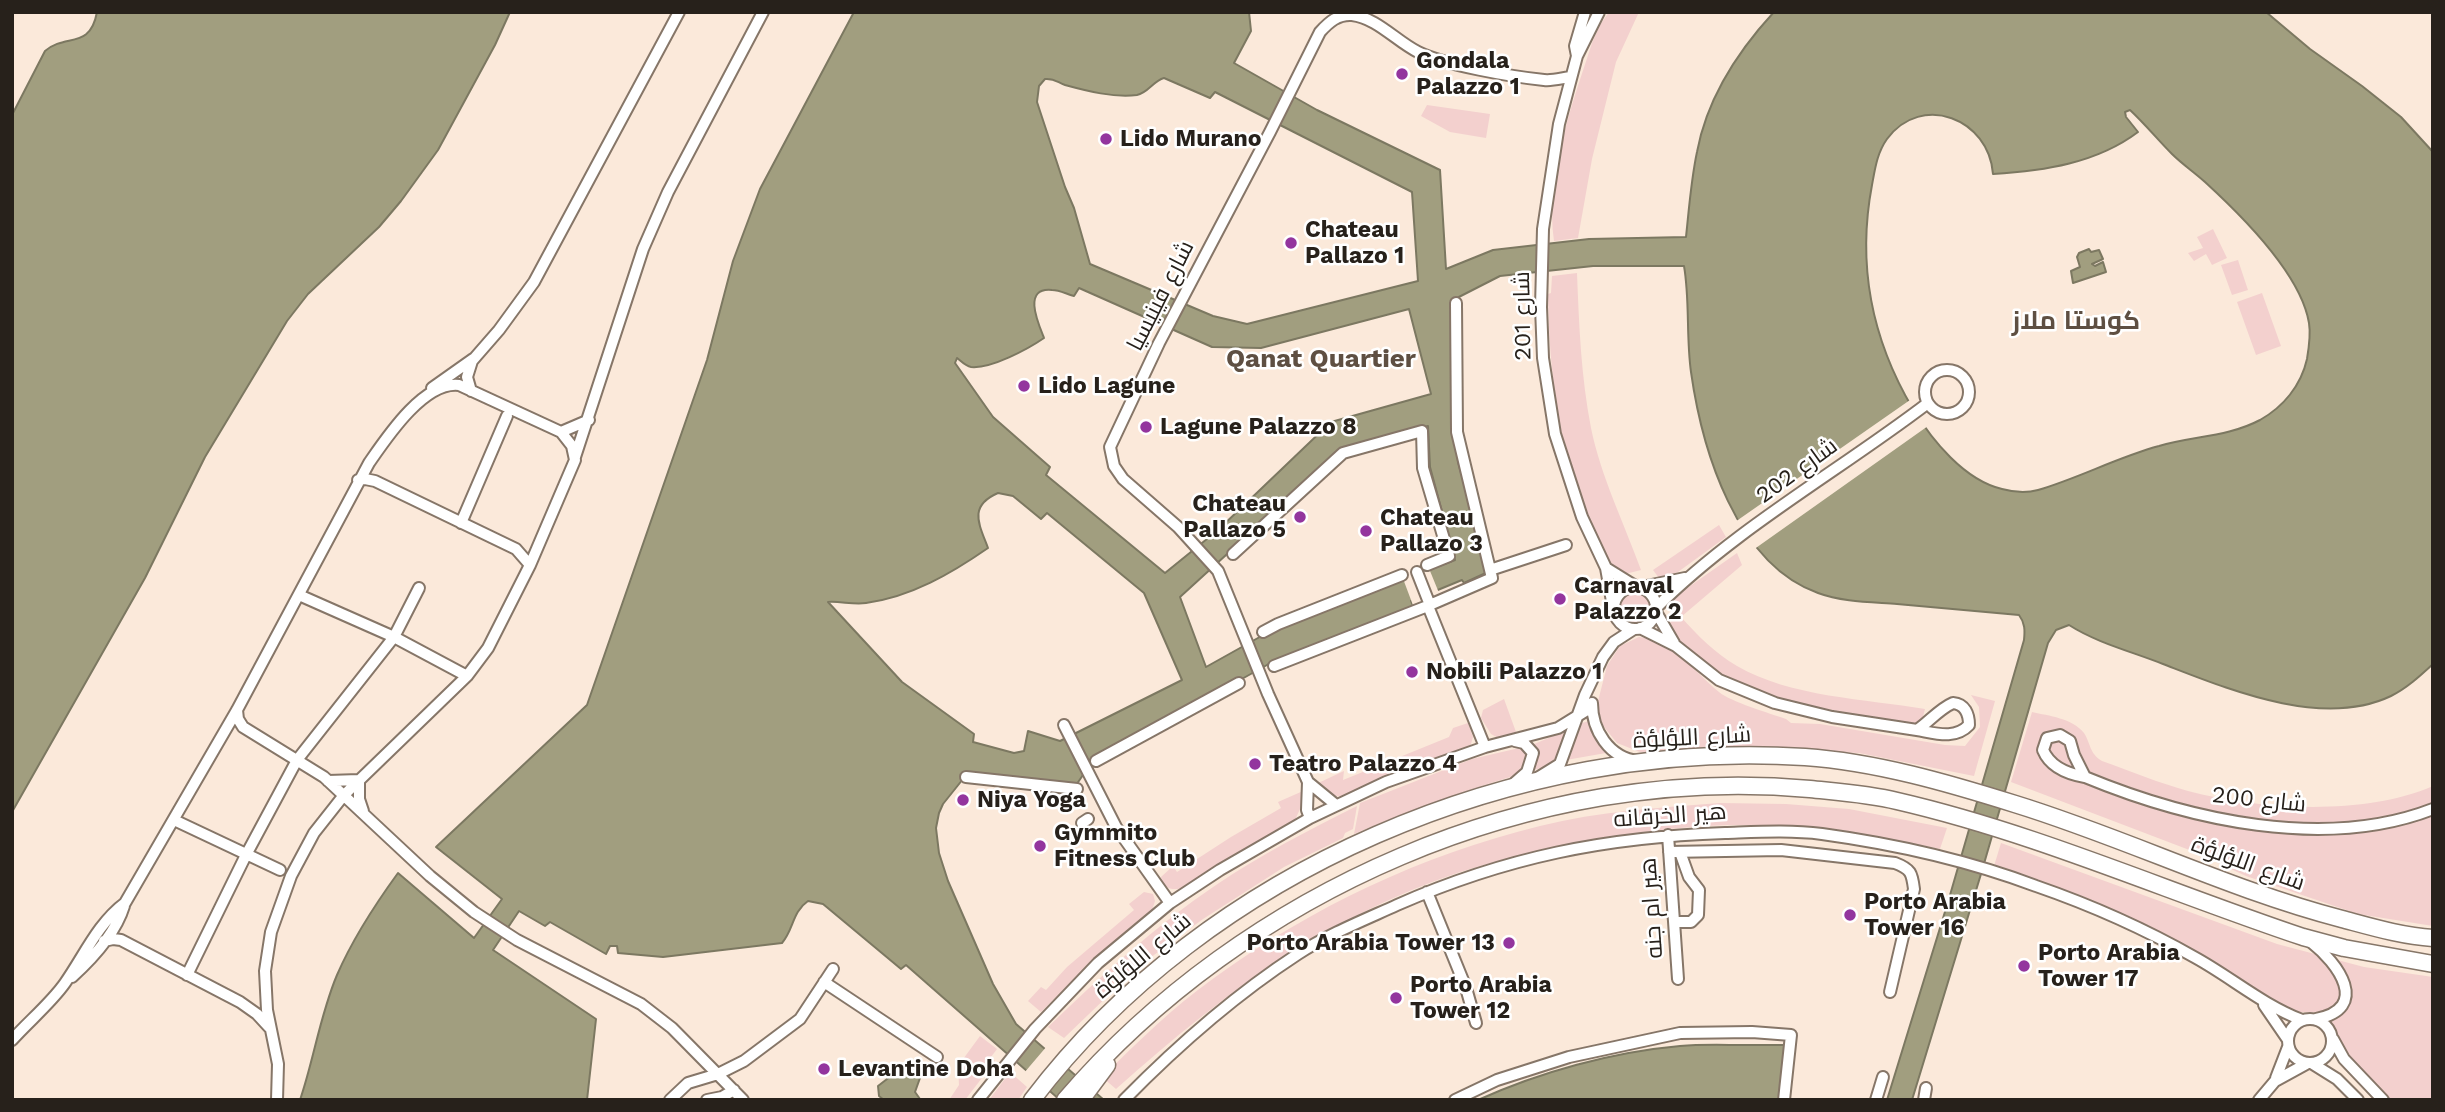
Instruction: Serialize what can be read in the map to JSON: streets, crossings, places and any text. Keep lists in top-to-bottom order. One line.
{"streets":{"main road":["شارع اللؤلؤة"],"street":["شارع فينيسيا","شارع 201","شارع 202","شارع 200","هير الخرقانه","هير ام جنه"]},"crossings":[["شارع فينيسيا","شارع 201"],["شارع 201","شارع 202"],["شارع 201","شارع اللؤلؤة"],["هير الخرقانه","هير ام جنه"]],"districts":["كوستا ملاز","Qanat Quartier"],"places":["Gondala Palazzo 1","Lido Murano","Chateau Pallazo 1","Lido Lagune","Lagune Palazzo 8","Chateau Pallazo 5","Chateau Pallazo 3","Carnaval Palazzo 2","Nobili Palazzo 1","Teatro Palazzo 4","Niya Yoga","Gymmito Fitness Club","Porto Arabia Tower 16","Porto Arabia Tower 13","Porto Arabia Tower 17","Porto Arabia Tower 12","Levantine Doha"]}
